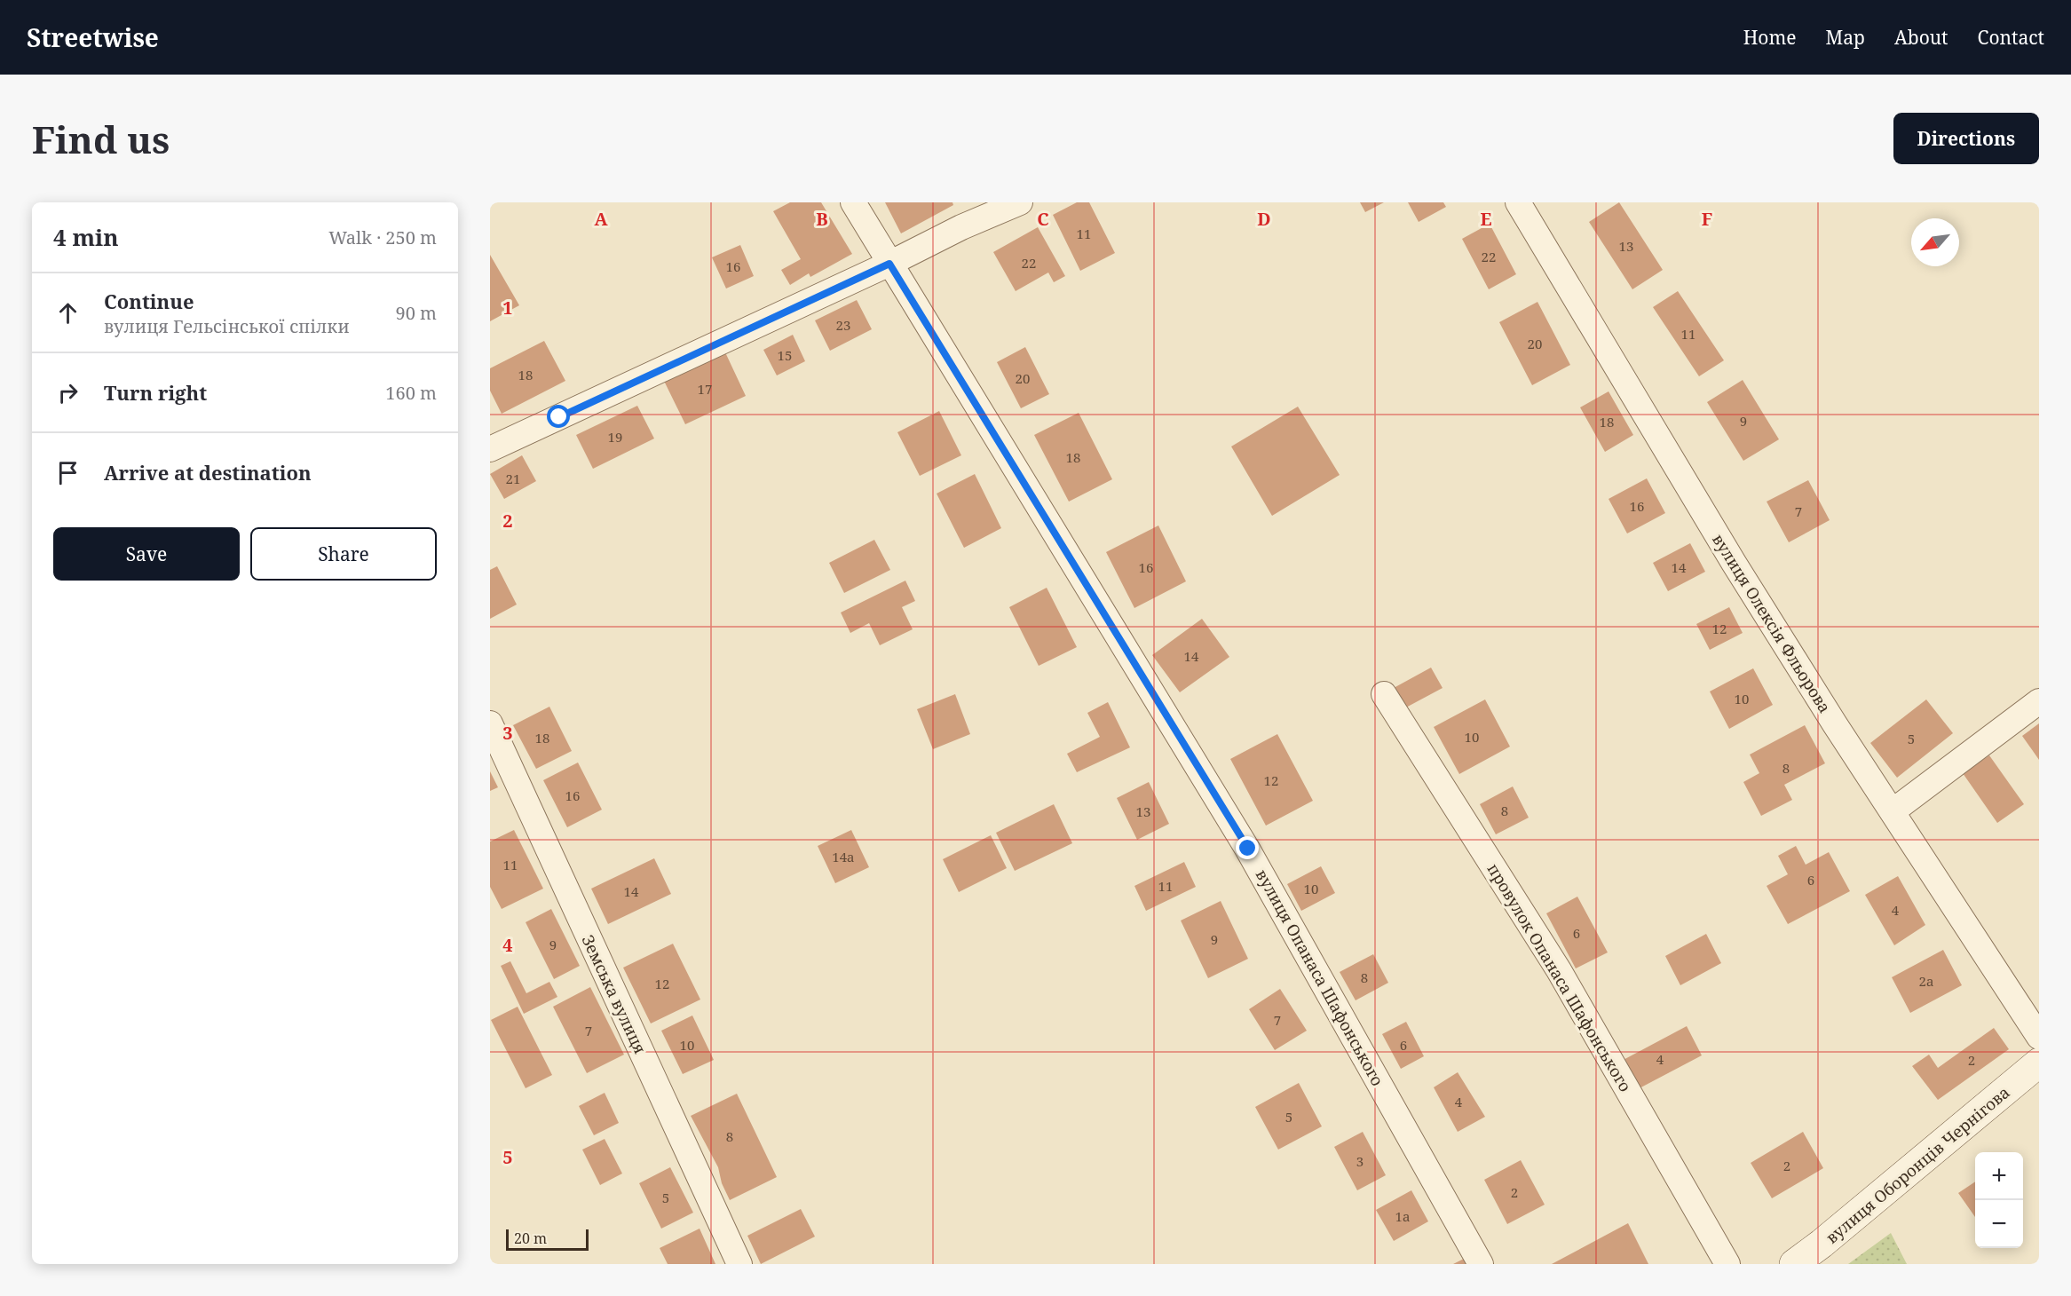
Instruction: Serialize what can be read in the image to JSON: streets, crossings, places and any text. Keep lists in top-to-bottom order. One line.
{"streets":{"main road":["вулиця Оборонців Чернігова"],"street":["вулиця Олексія Фльорова","вулиця Опанаса Шафонського","провулок Опанаса Шафонського","Земська вулиця"]},"house_numbers":["11","13","22","22","16","23","11","20","15","18","20","17","9","18","19","18","21","16","7","16","14","12","14","10","10","18","5","8","12","16","8","13","14а","11","6","11","10","14","4","6","9","9","8","2а","12","7","7","10","6","4","2","4","5","8","3","2","2","5","1а"],"scale_bar":"20 m","north":"bottom left","page":{"header":"Streetwise","nav":["Home","Map","About","Contact"],"buttons":["Directions",["Save","Share"]],"title":"Find us","heading":["4 min","Walk · 250 m"],"list":[["Continue","вулиця Гельсінської спілки","90 m"],["Turn right","160 m"],"Arrive at destination"],"map_buttons":["+","−"],"scale":"20 m"},"grid":{"columns":["A","B","C","D","E","F"],"rows":["1","2","3","4","5"]}}
